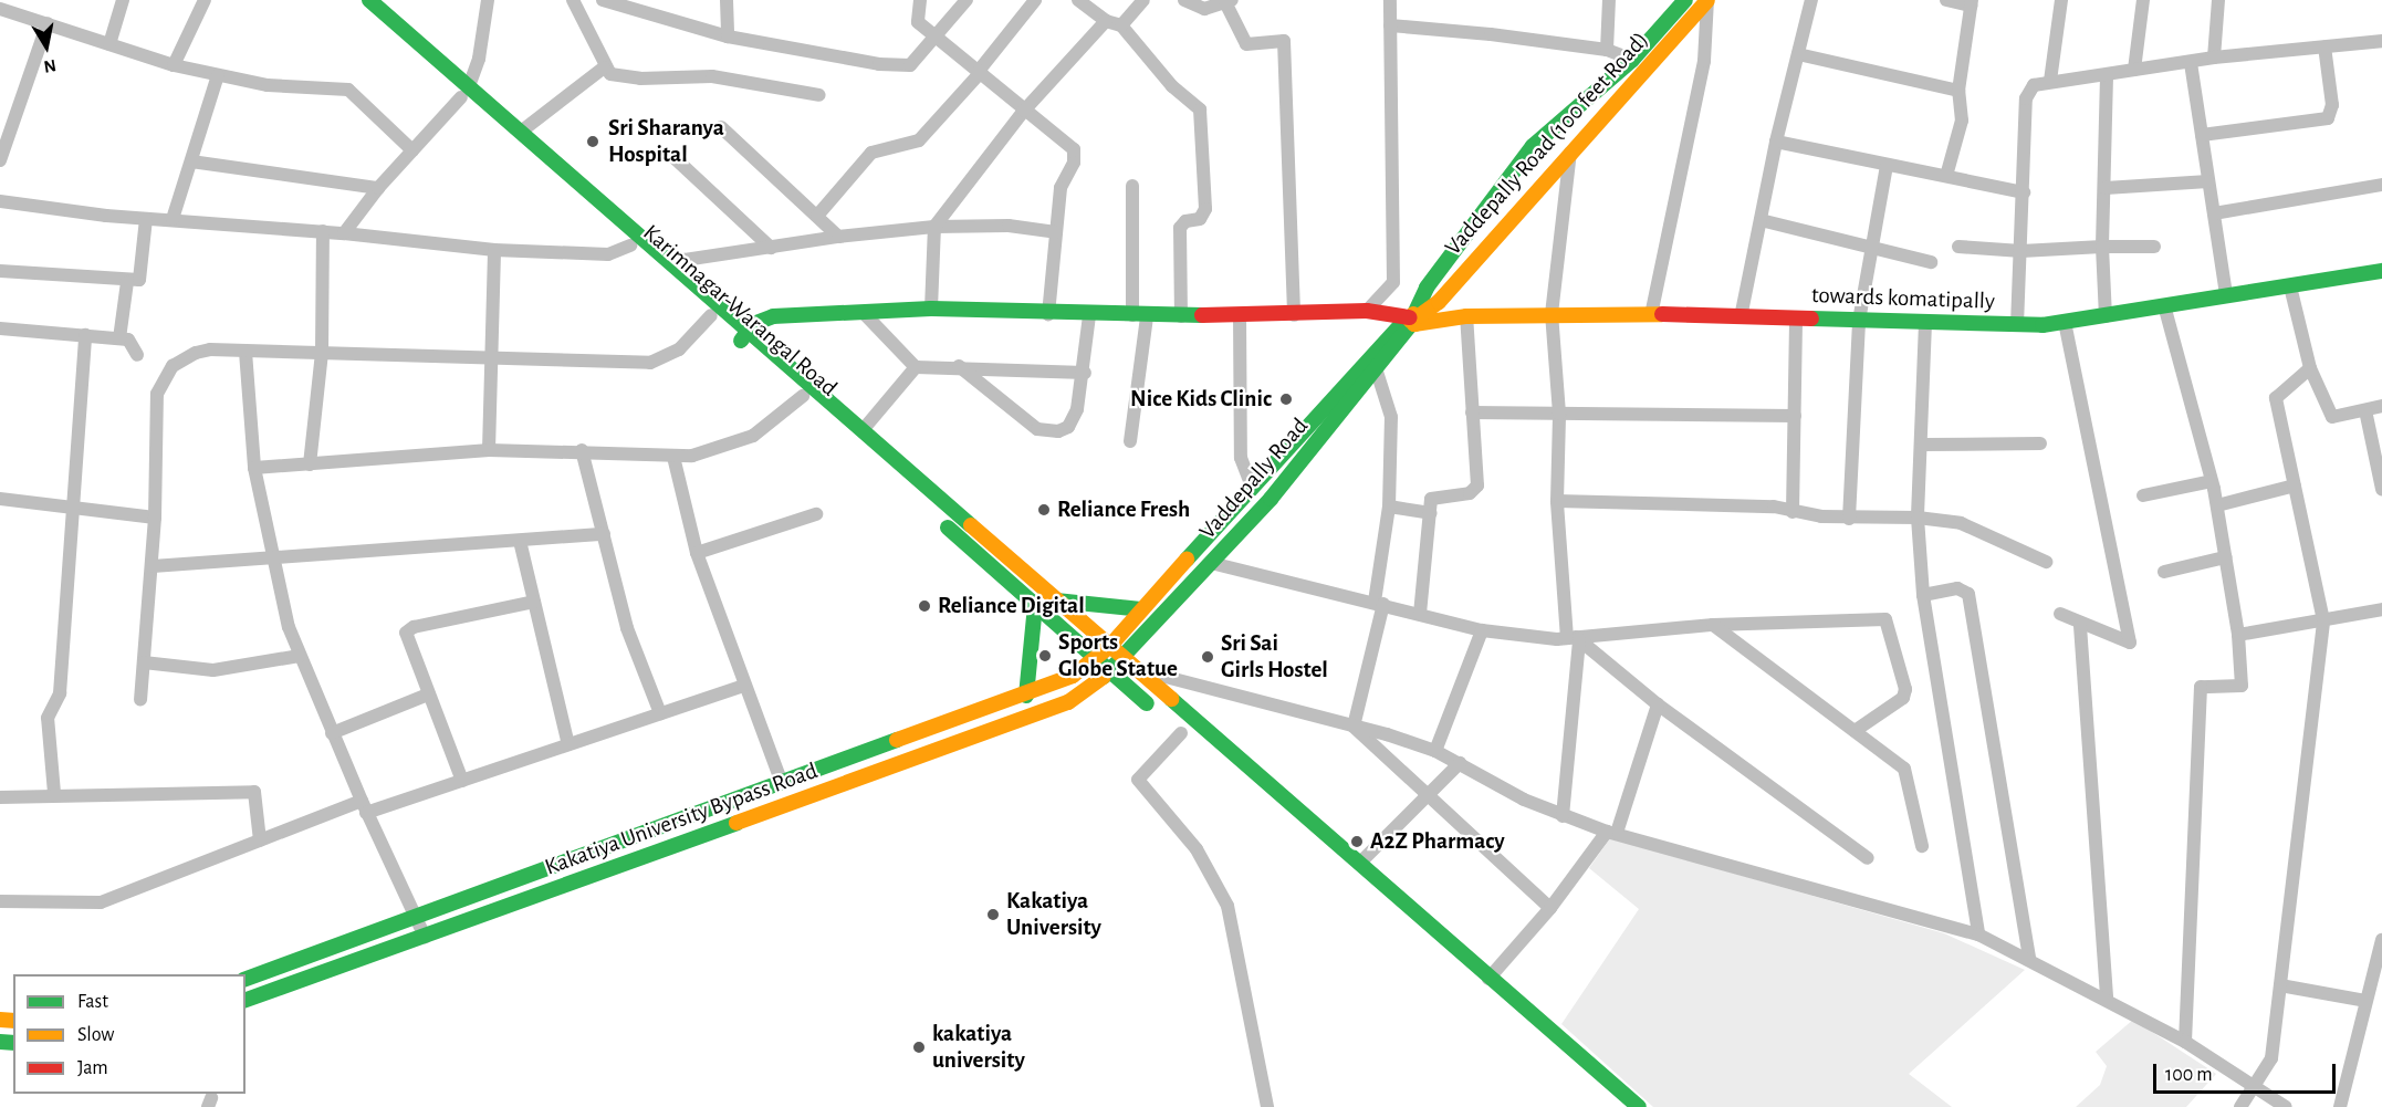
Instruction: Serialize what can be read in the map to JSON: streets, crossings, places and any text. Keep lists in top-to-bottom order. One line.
{"streets":{"main road":["Vaddepally Road (100 feet Road)","towards komatipally","Karimnagar-Warangal Road","Vaddepally Road","Kakatiya University Bypass Road"]},"crossings":[["Vaddepally Road (100 feet Road)","towards komatipally"],["Vaddepally Road (100 feet Road)","Vaddepally Road"],["Vaddepally Road (100 feet Road)","Kakatiya University Bypass Road"],["towards komatipally","Karimnagar-Warangal Road"],["towards komatipally","Vaddepally Road"],["towards komatipally","Kakatiya University Bypass Road"],["Karimnagar-Warangal Road","Vaddepally Road"],["Karimnagar-Warangal Road","Kakatiya University Bypass Road"],["Vaddepally Road","Kakatiya University Bypass Road"]],"places":["Sri Sharanya Hospital","Nice Kids Clinic","Reliance Fresh","Reliance Digital","Sports Globe Statue","Sri Sai Girls Hostel","A2Z Pharmacy","Kakatiya University","kakatiya university"],"legend":["Fast","Slow","Jam"],"scale_bar":"100 m","north":"bottom"}
